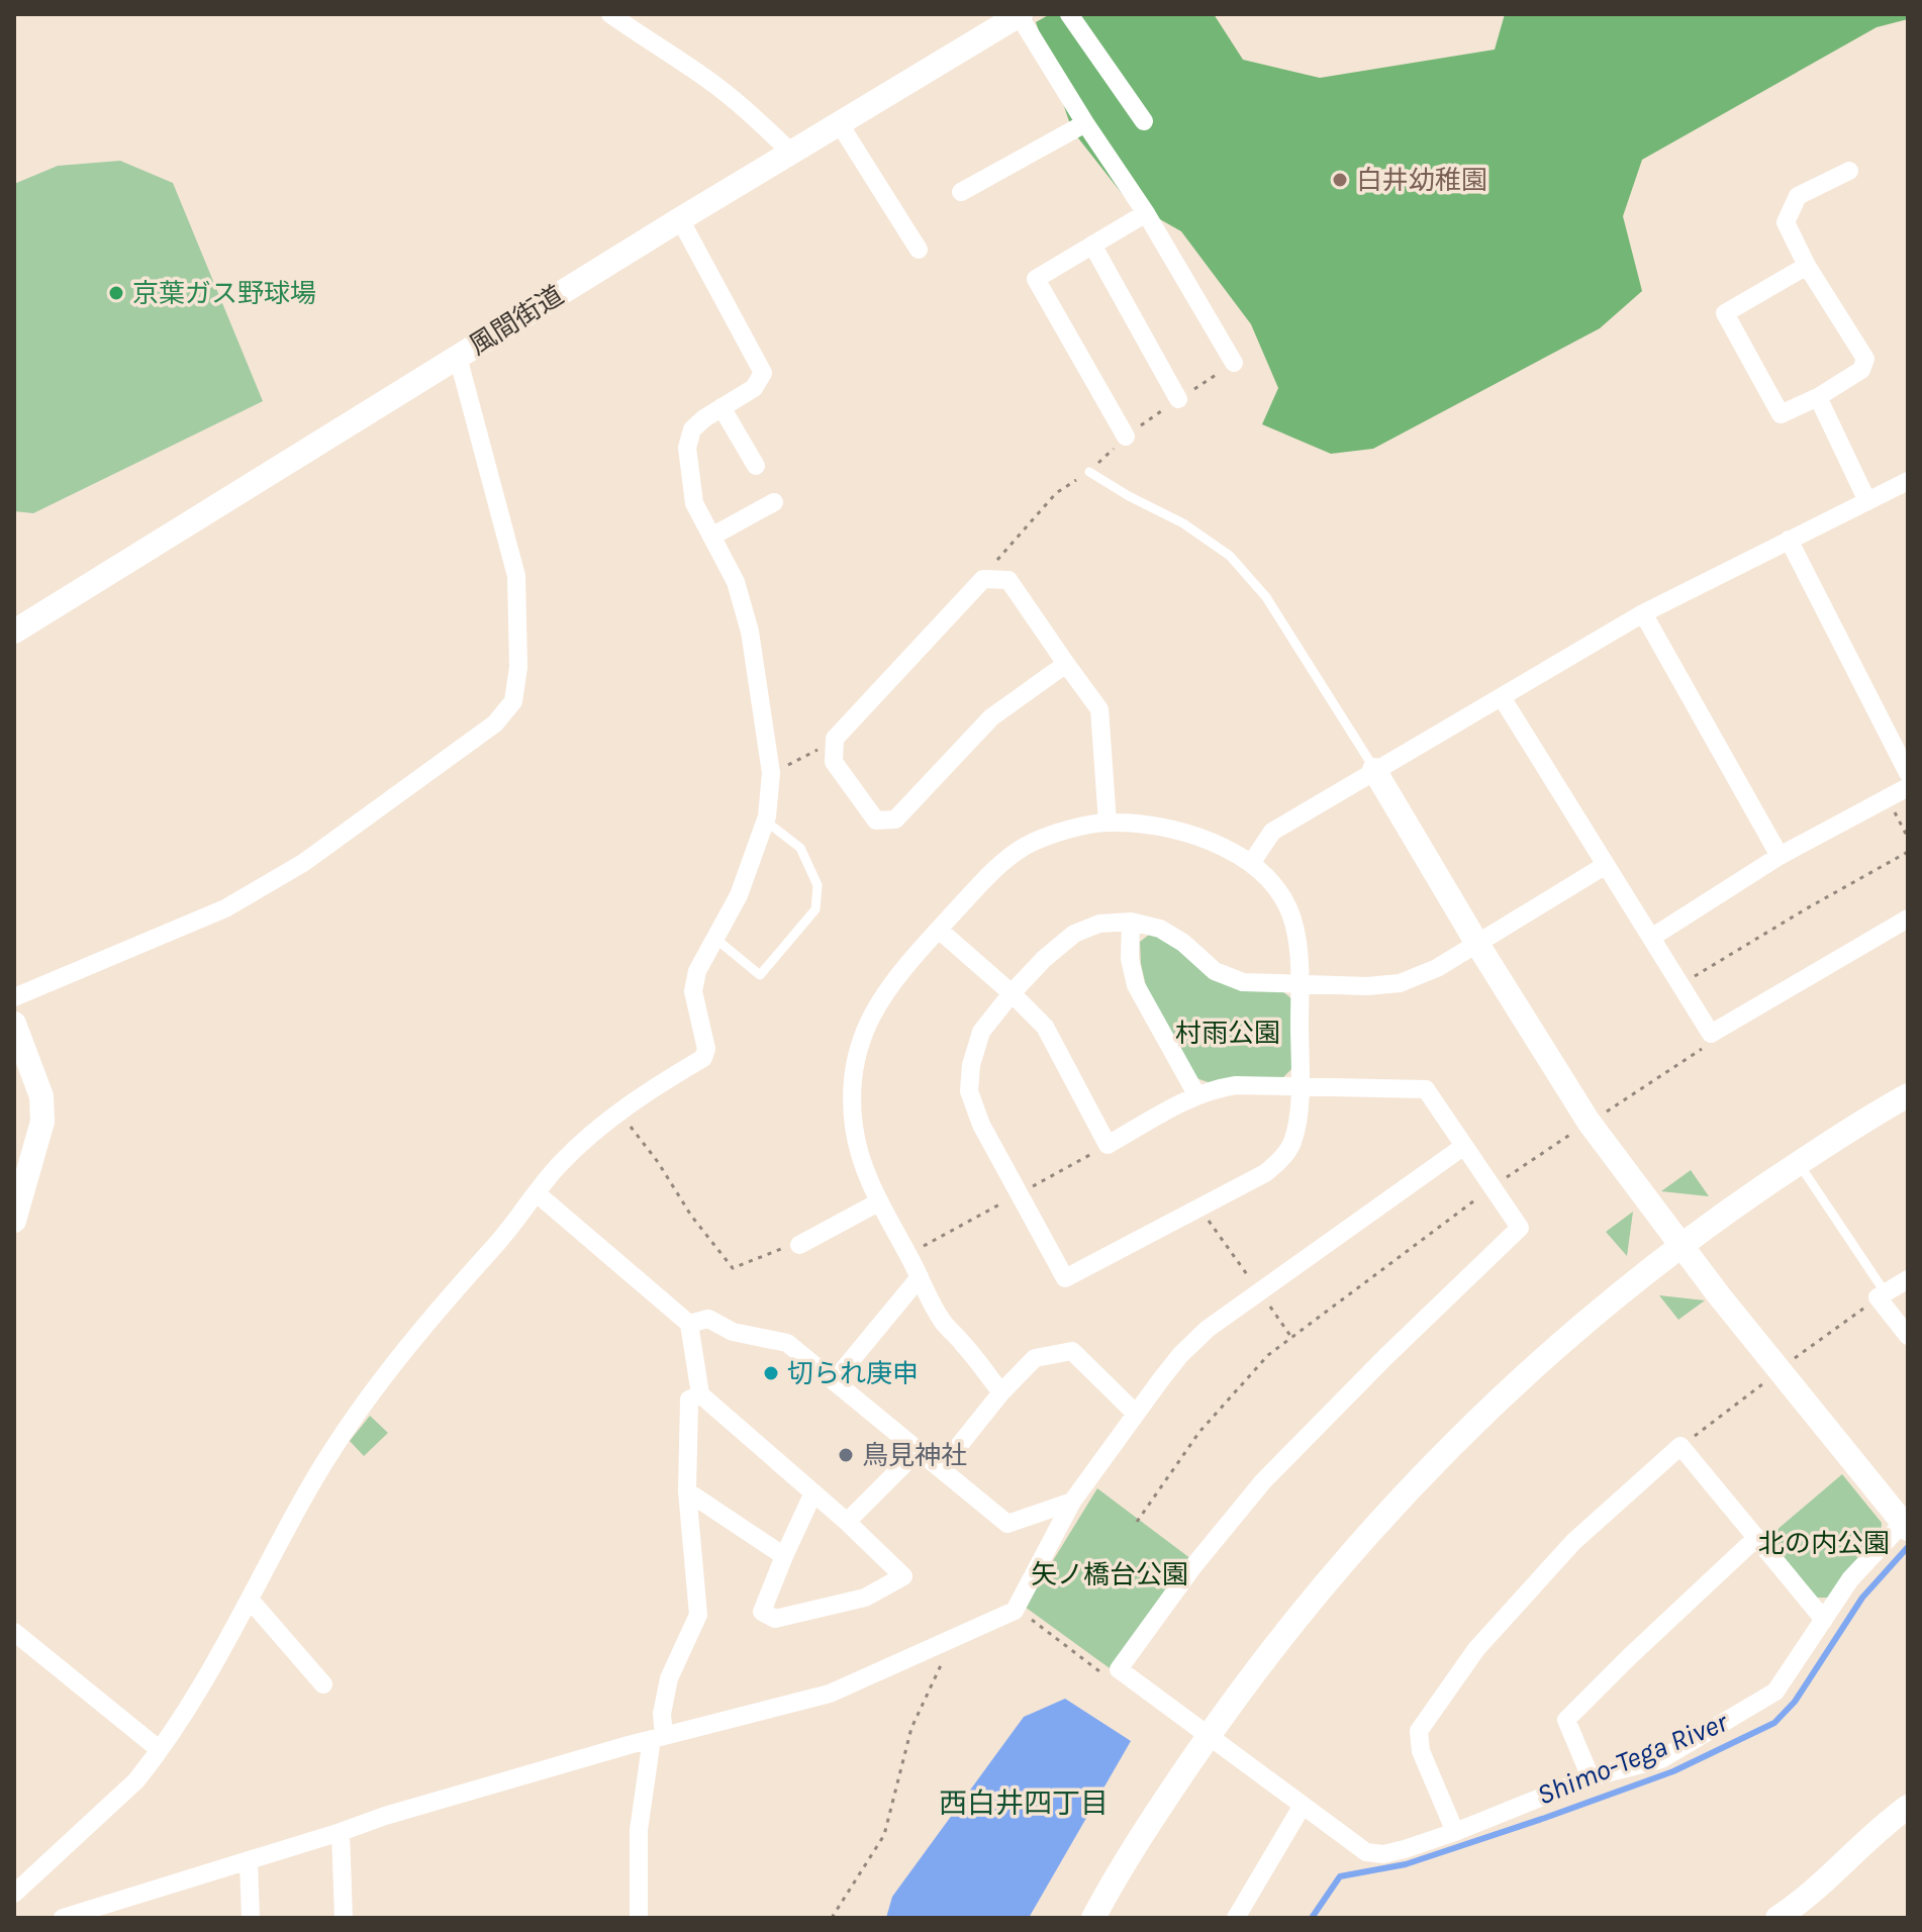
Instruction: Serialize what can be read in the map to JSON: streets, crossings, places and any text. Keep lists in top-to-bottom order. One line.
{"streets":{"street":["風間街道"]},"districts":["西白井四丁目"],"water":["Shimo-Tega River"],"parks":["村雨公園","北の内公園","矢ノ橋台公園"],"places":["白井幼稚園","京葉ガス野球場","切られ庚申","鳥見神社"]}
